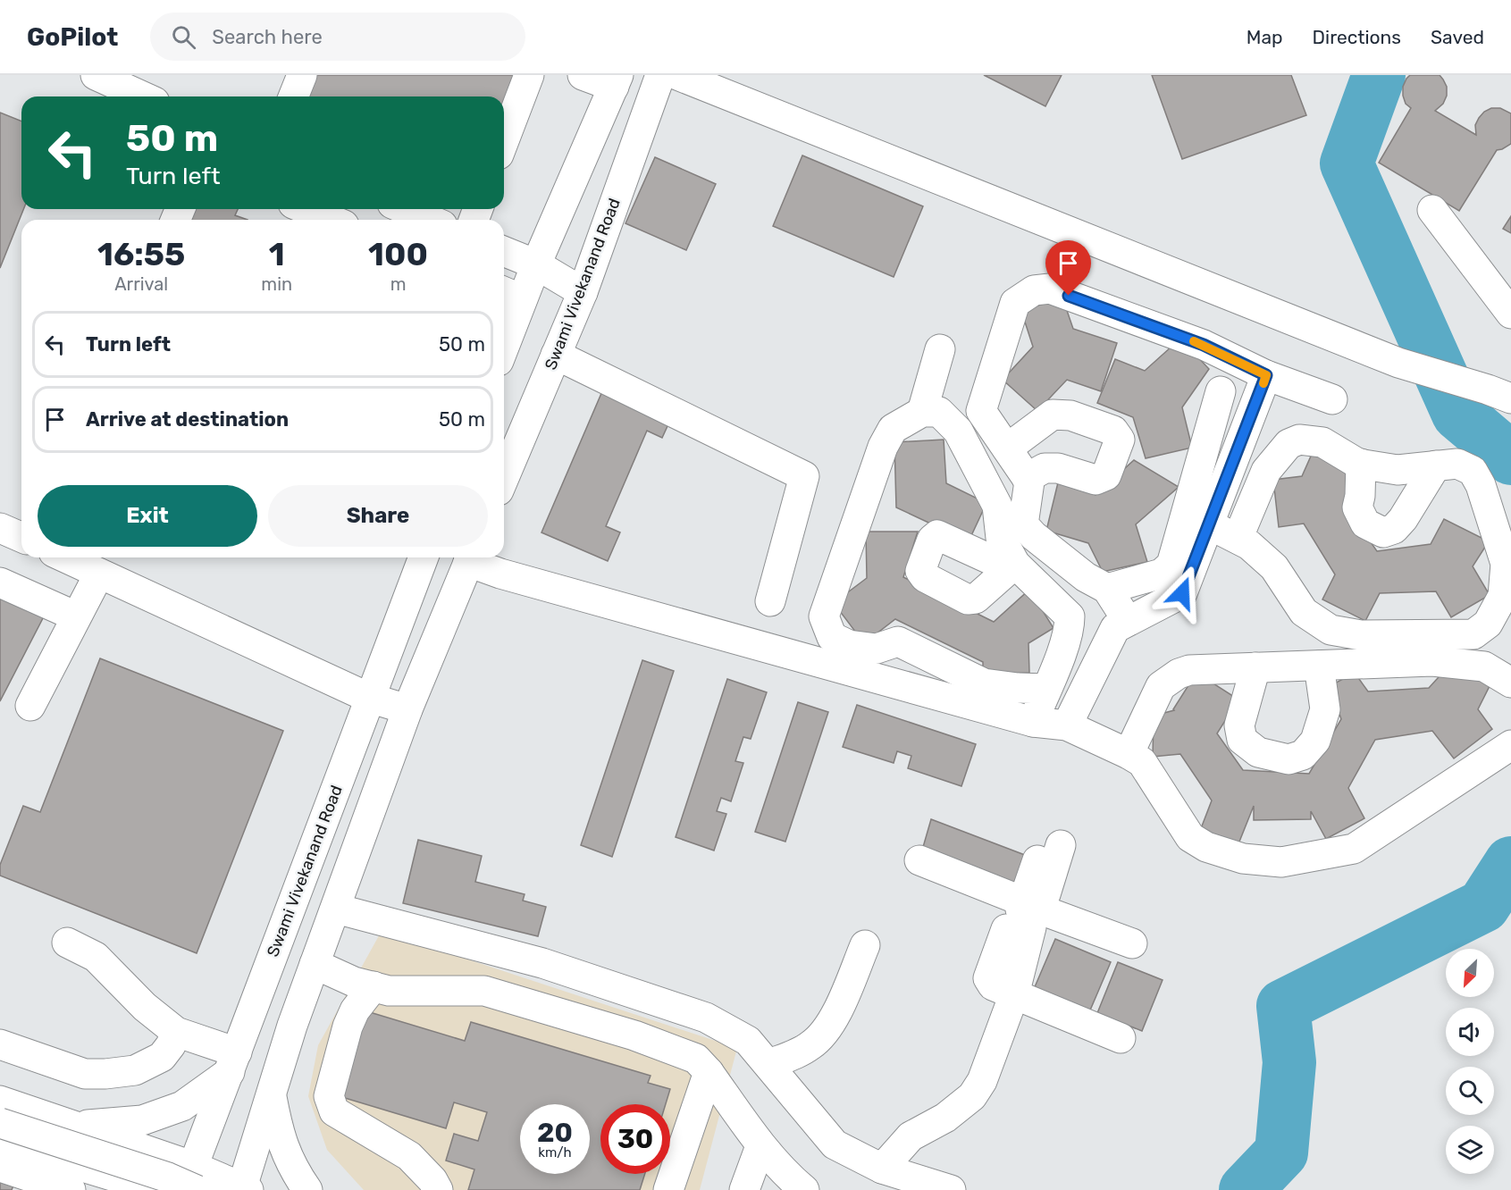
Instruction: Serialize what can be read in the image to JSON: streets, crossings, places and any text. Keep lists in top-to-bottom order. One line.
{"streets":{"street":["Swami Vivekanand Road"]},"north":"bottom left","page":{"header":"GoPilot","search":"Search here","nav":["Map","Directions","Saved"],"turn":["50 m","Turn left"],"eta":["16:55","Arrival","1","min","100","m"],"list":[{"name":"Turn left","value":"50 m"},{"name":"Arrive at destination","value":"50 m"}],"buttons":["Exit","Share"],"speed":"20 km/h","limit":"30"}}
